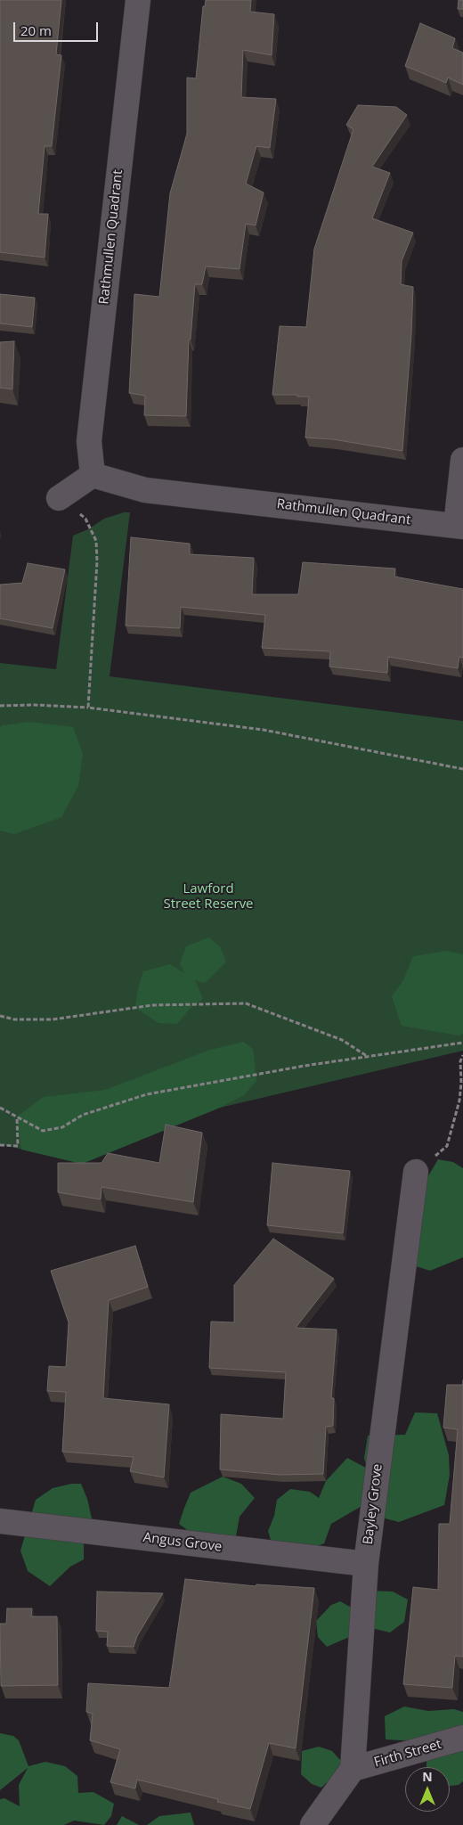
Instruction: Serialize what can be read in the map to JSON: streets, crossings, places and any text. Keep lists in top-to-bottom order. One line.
{"streets":{"street":["Rathmullen Quadrant","Bayley Grove","Angus Grove","Firth Street"]},"crossings":[["Bayley Grove","Angus Grove"],["Bayley Grove","Firth Street"]],"parks":["Lawford Street Reserve"],"scale_bar":"20 m","north":"top"}
